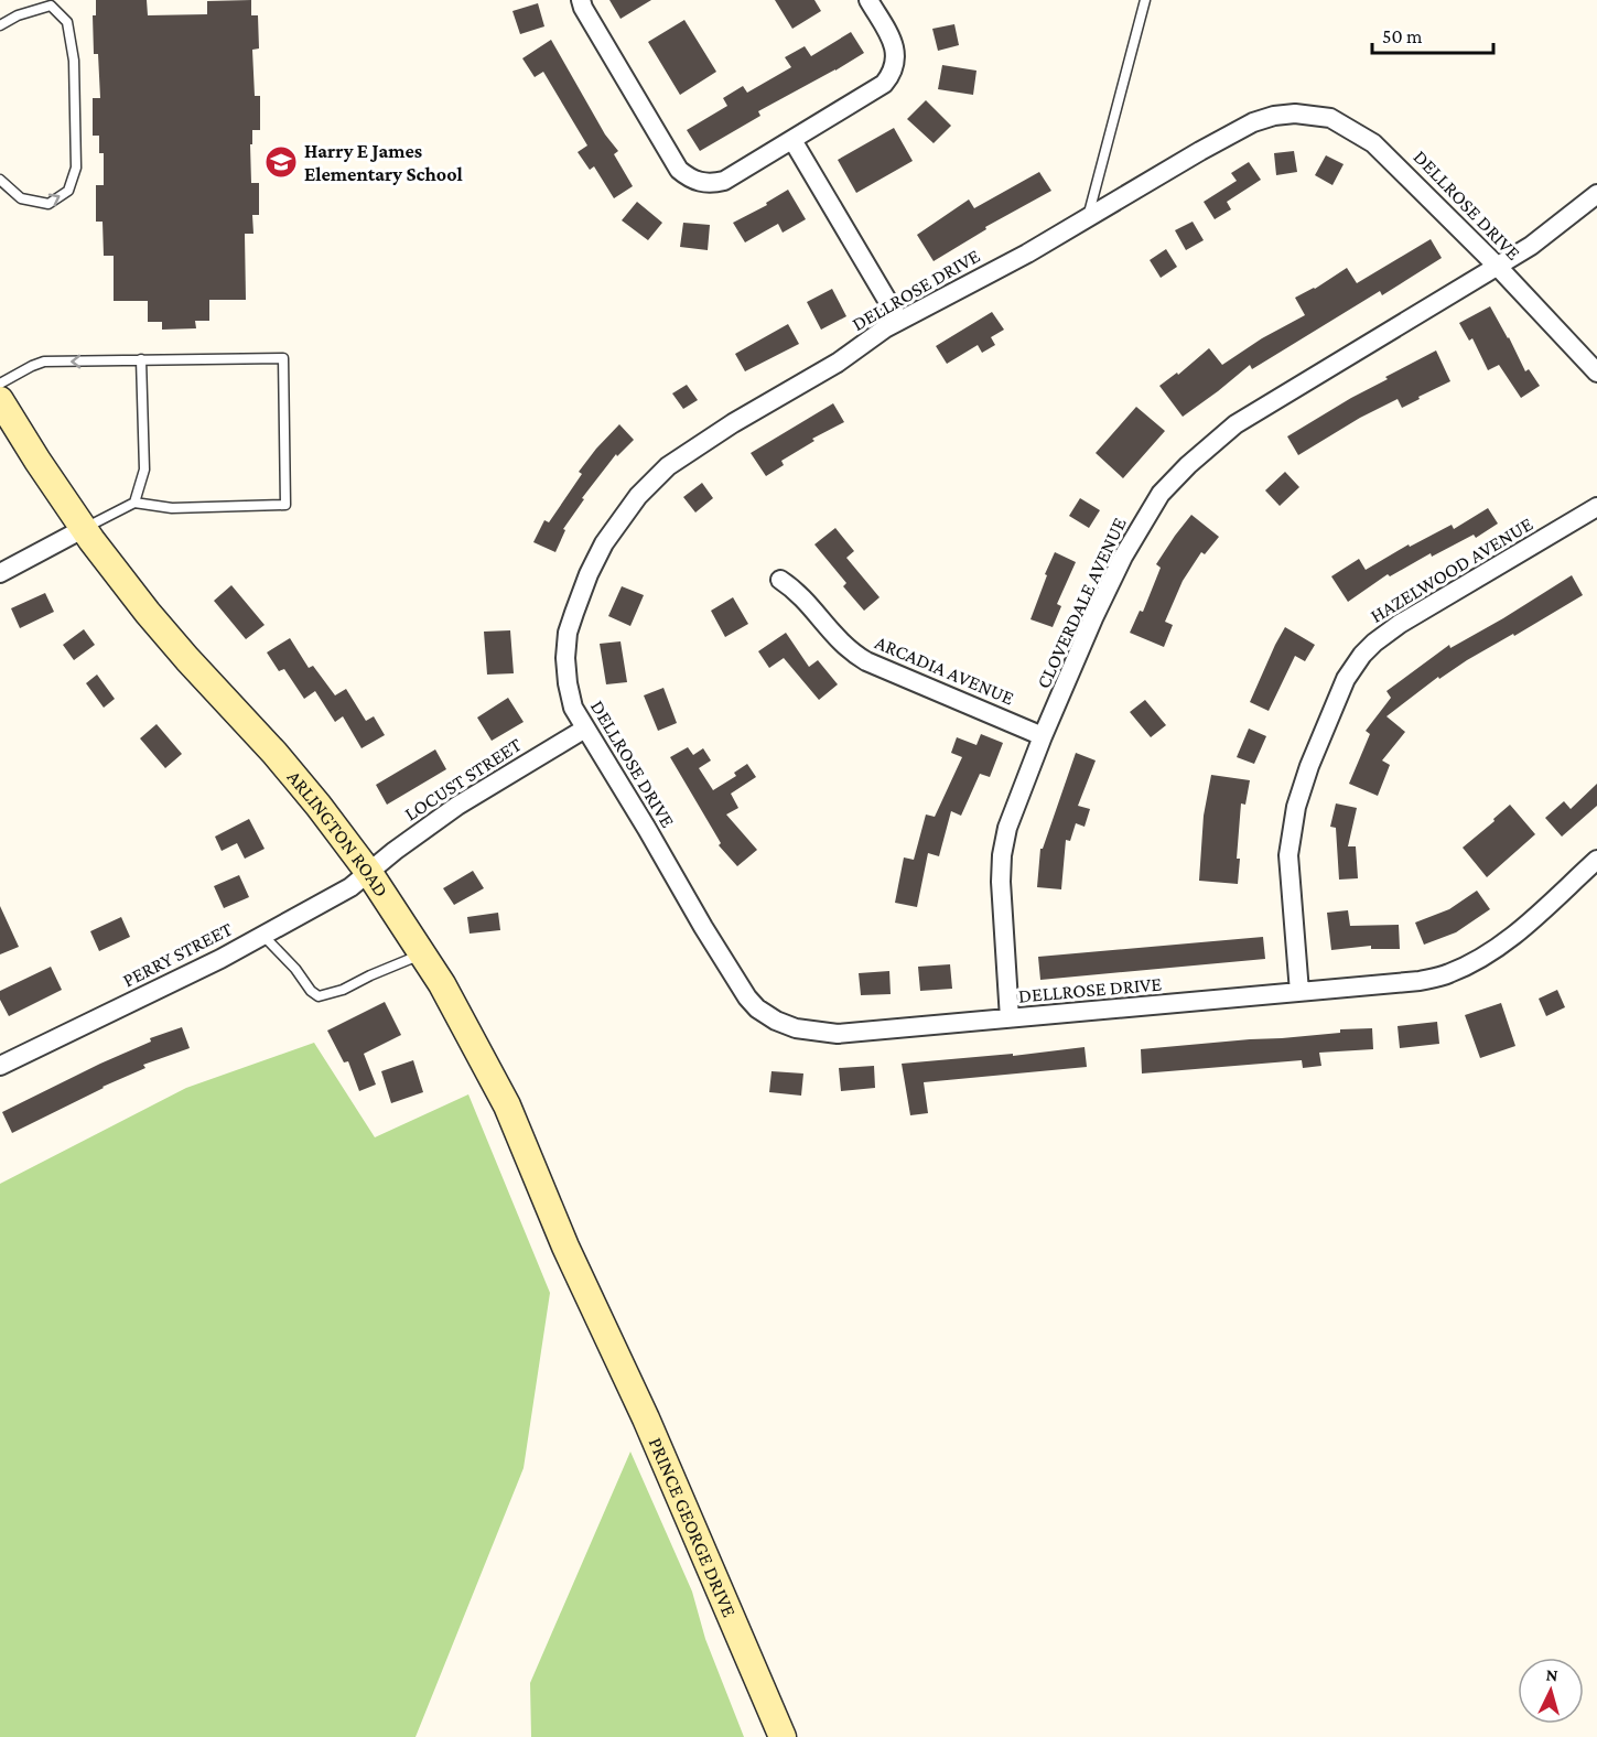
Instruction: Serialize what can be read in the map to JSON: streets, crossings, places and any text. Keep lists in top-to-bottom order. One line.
{"streets":{"main road":["ARLINGTON ROAD","PRINCE GEORGE DRIVE"],"street":["DELLROSE DRIVE","HAZELWOOD AVENUE","CLOVERDALE AVENUE","ARCADIA AVENUE","LOCUST STREET","PERRY STREET"]},"crossings":[["DELLROSE DRIVE","HAZELWOOD AVENUE"],["DELLROSE DRIVE","CLOVERDALE AVENUE"],["DELLROSE DRIVE","LOCUST STREET"],["CLOVERDALE AVENUE","ARCADIA AVENUE"],["LOCUST STREET","ARLINGTON ROAD"],["LOCUST STREET","PERRY STREET"],["ARLINGTON ROAD","PERRY STREET"],["ARLINGTON ROAD","PRINCE GEORGE DRIVE"]],"places":{"school or university":["Harry E James Elementary School"]},"scale_bar":"50 m","north":"top"}
